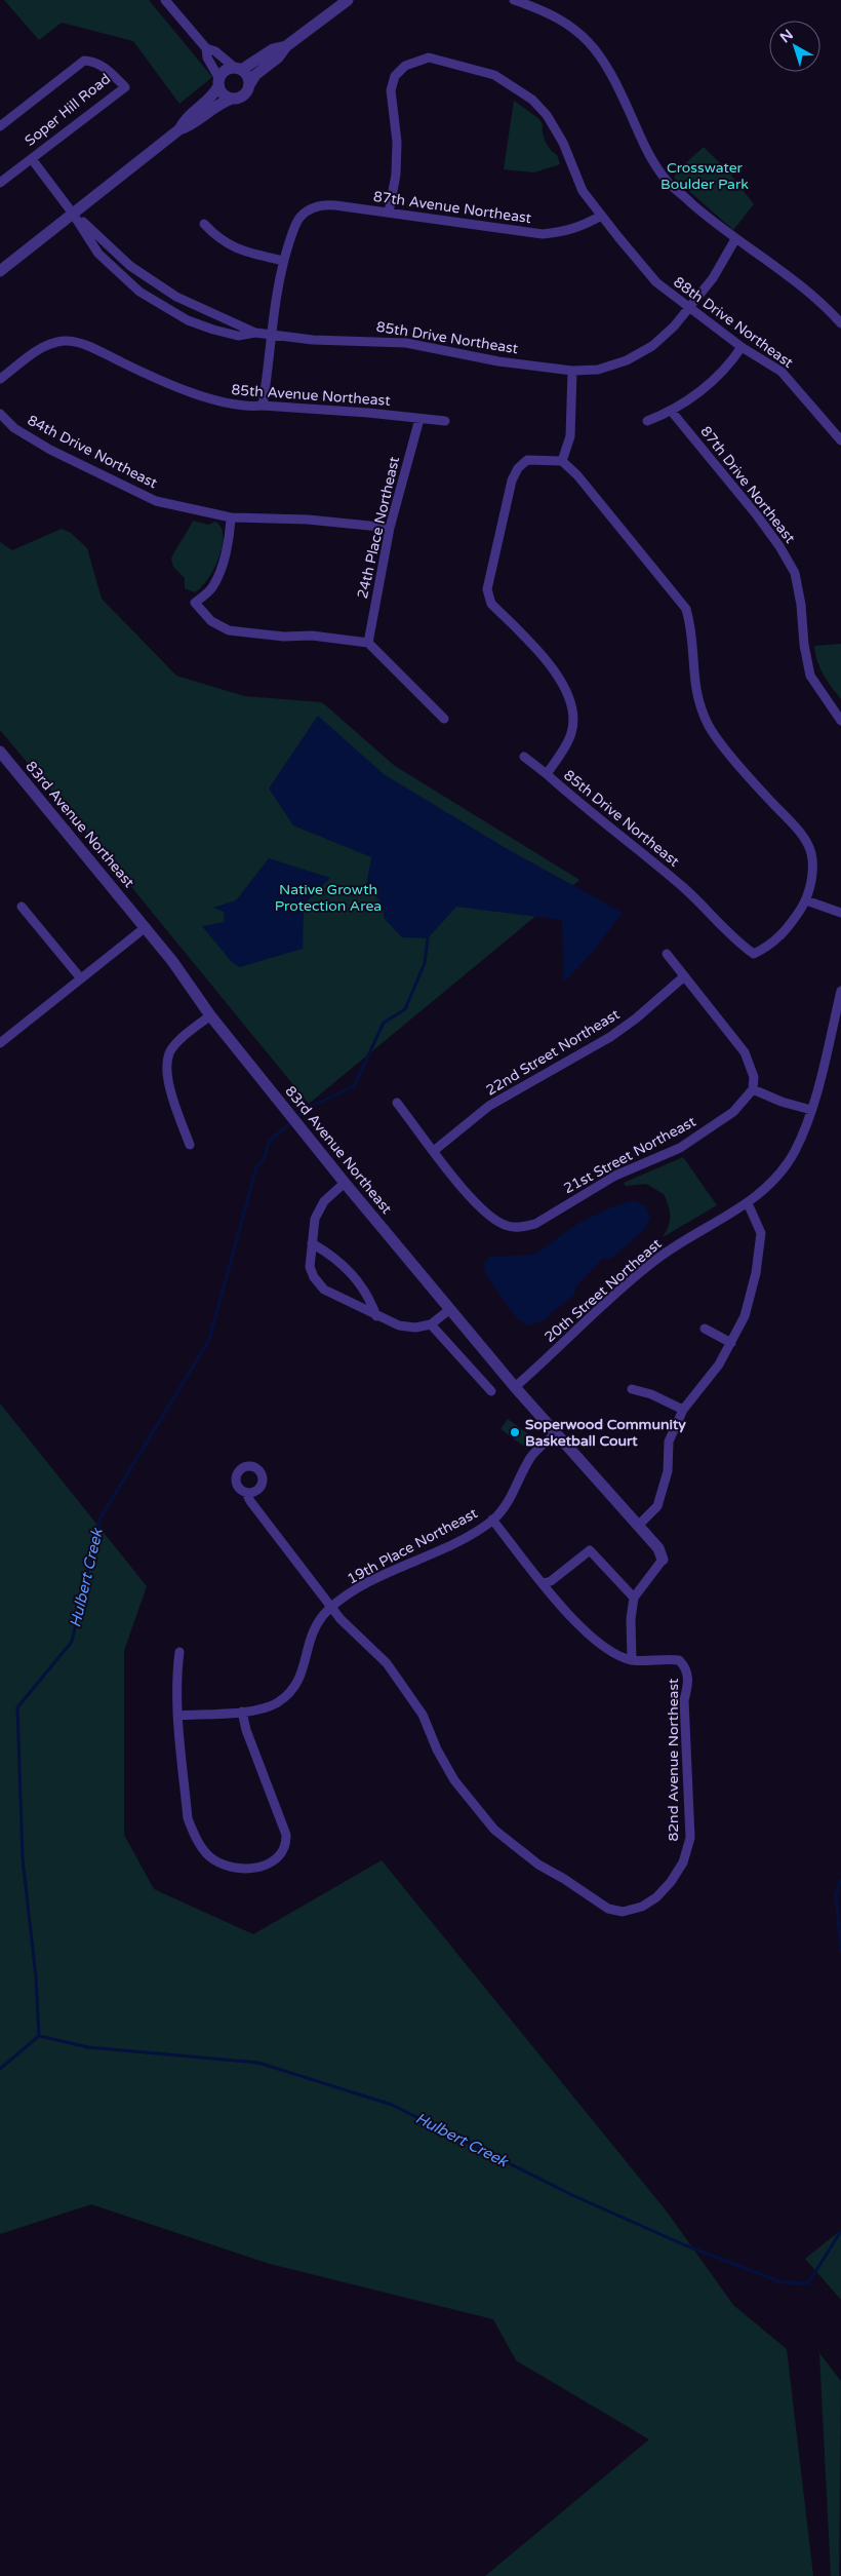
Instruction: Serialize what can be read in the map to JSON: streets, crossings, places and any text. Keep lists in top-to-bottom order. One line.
{"streets":{"street":["Soper Hill Road","87th Avenue Northeast","88th Drive Northeast","85th Drive Northeast","85th Avenue Northeast","84th Drive Northeast","87th Drive Northeast","24th Place Northeast","83rd Avenue Northeast","22nd Street Northeast","21st Street Northeast","20th Street Northeast","19th Place Northeast","82nd Avenue Northeast"]},"crossings":[["Soper Hill Road","85th Drive Northeast"],["87th Avenue Northeast","88th Drive Northeast"],["88th Drive Northeast","85th Drive Northeast"],["85th Avenue Northeast","24th Place Northeast"],["84th Drive Northeast","24th Place Northeast"],["83rd Avenue Northeast","20th Street Northeast"],["83rd Avenue Northeast","19th Place Northeast"],["22nd Street Northeast","21st Street Northeast"],["19th Place Northeast","82nd Avenue Northeast"]],"water":["Hulbert Creek"],"parks":["Crosswater Boulder Park","Native Growth Protection Area"],"places":["Soperwood Community Basketball Court"],"north":"top left"}
